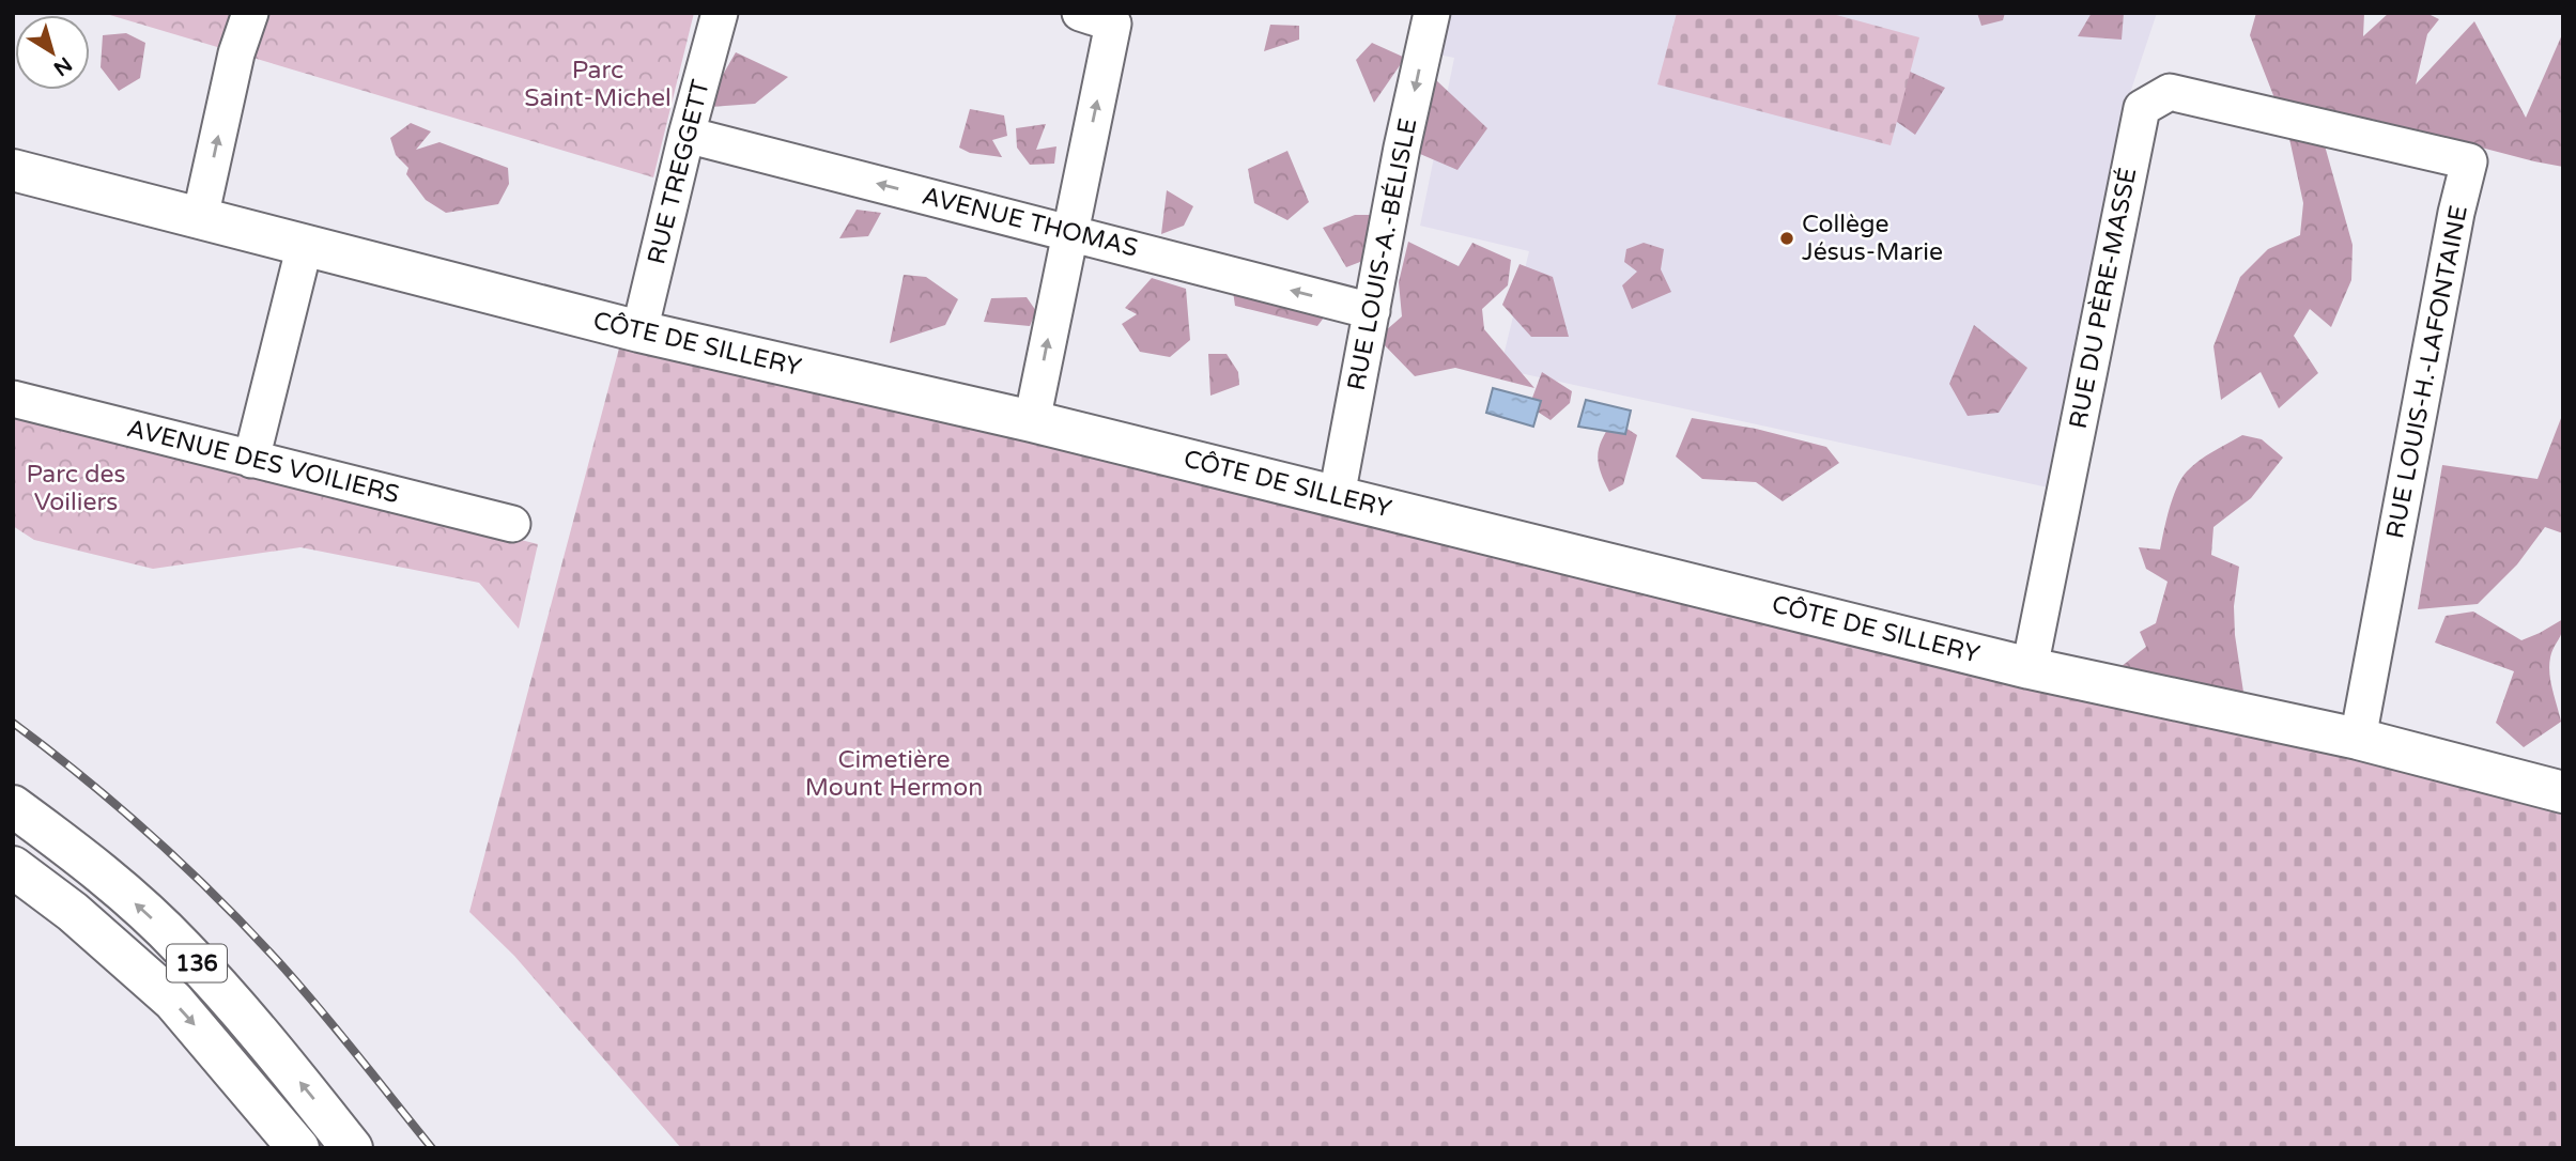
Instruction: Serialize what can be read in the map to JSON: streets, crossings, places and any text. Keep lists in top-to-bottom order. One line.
{"streets":{"street":["RUE TREGGETT","AVENUE THOMAS","RUE LOUIS-A.-BÉLISLE","RUE DU PÈRE-MASSÉ","CÔTE DE SILLERY","RUE LOUIS-H.-LAFONTAINE","AVENUE DES VOILIERS","136"]},"crossings":[["RUE TREGGETT","AVENUE THOMAS"],["RUE TREGGETT","CÔTE DE SILLERY"],["AVENUE THOMAS","RUE LOUIS-A.-BÉLISLE"],["RUE LOUIS-A.-BÉLISLE","CÔTE DE SILLERY"],["RUE DU PÈRE-MASSÉ","CÔTE DE SILLERY"],["RUE DU PÈRE-MASSÉ","RUE LOUIS-H.-LAFONTAINE"],["CÔTE DE SILLERY","RUE LOUIS-H.-LAFONTAINE"]],"one_way":["AVENUE THOMAS","RUE LOUIS-A.-BÉLISLE"],"parks":["Parc Saint-Michel","Parc des Voiliers","Cimetière Mount Hermon"],"places":["Collège Jésus-Marie"],"north":"bottom right"}
